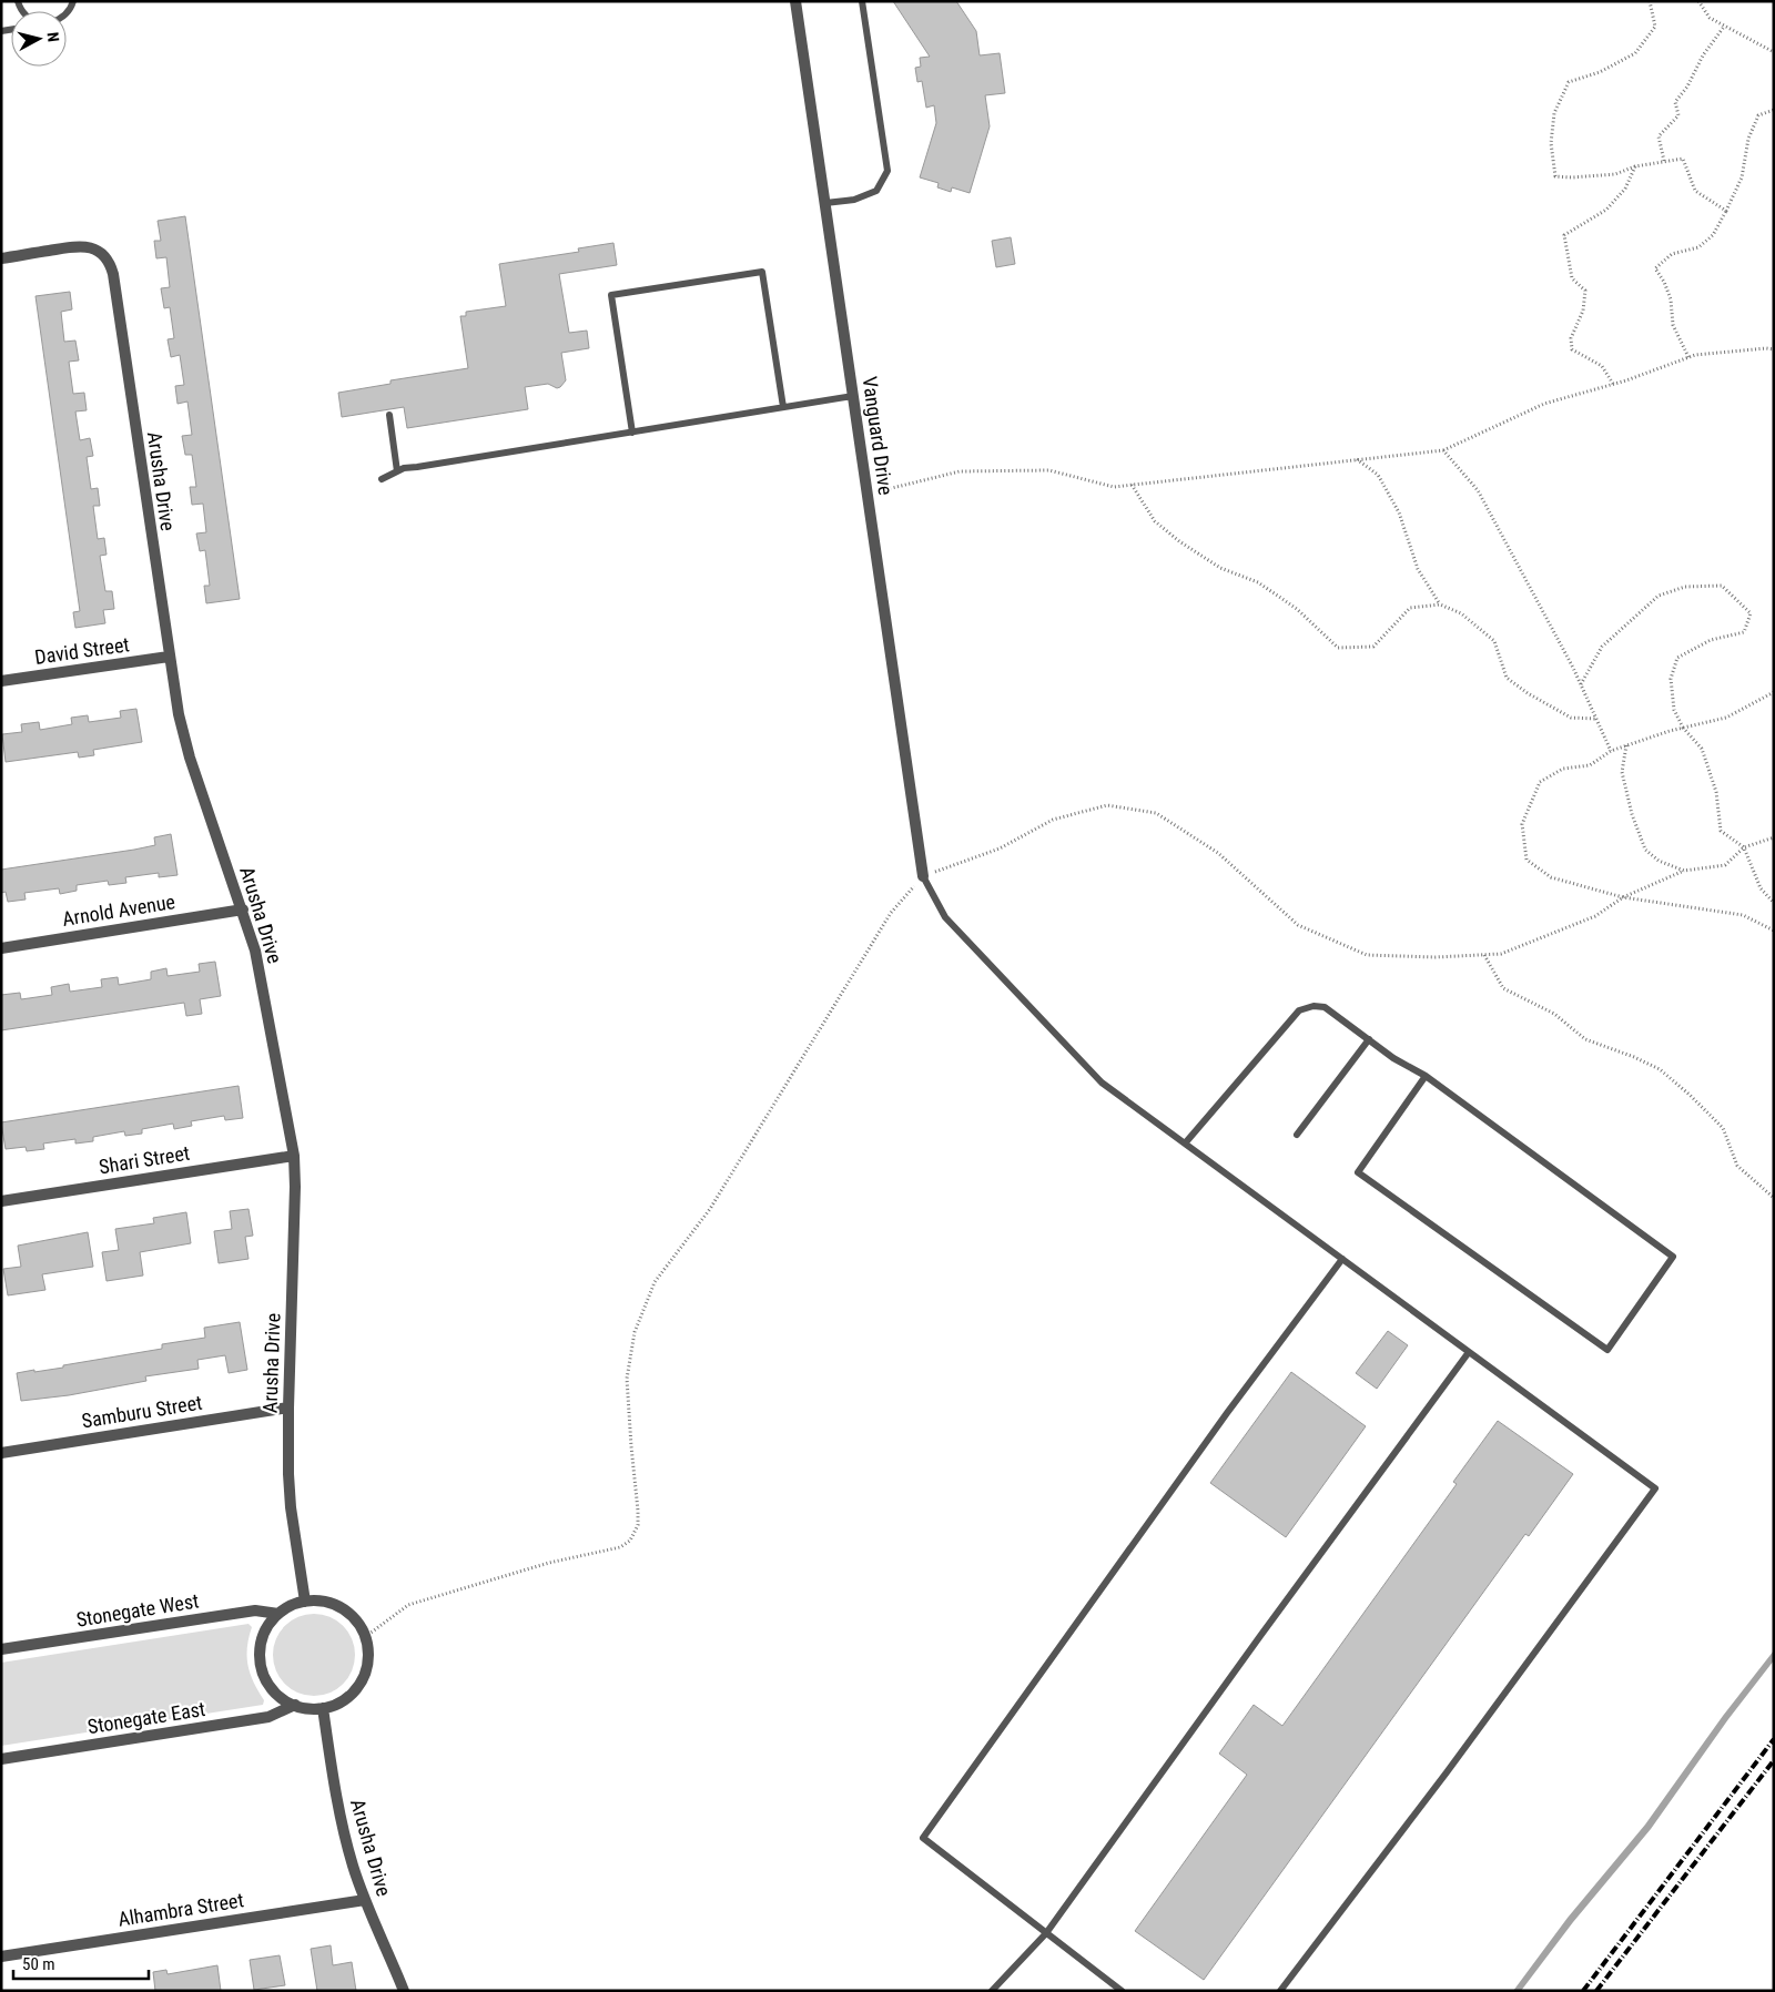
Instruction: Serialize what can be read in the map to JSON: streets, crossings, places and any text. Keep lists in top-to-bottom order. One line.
{"streets":{"street":["Vanguard Drive","Arusha Drive","David Street","Arnold Avenue","Shari Street","Samburu Street","Stonegate West","Stonegate East","Alhambra Street"]},"crossings":[["Arusha Drive","David Street"],["Arusha Drive","Arnold Avenue"],["Arusha Drive","Shari Street"],["Arusha Drive","Samburu Street"],["Arusha Drive","Stonegate West"],["Arusha Drive","Stonegate East"],["Arusha Drive","Alhambra Street"],["Stonegate West","Stonegate East"]],"scale_bar":"50 m","north":"right"}
